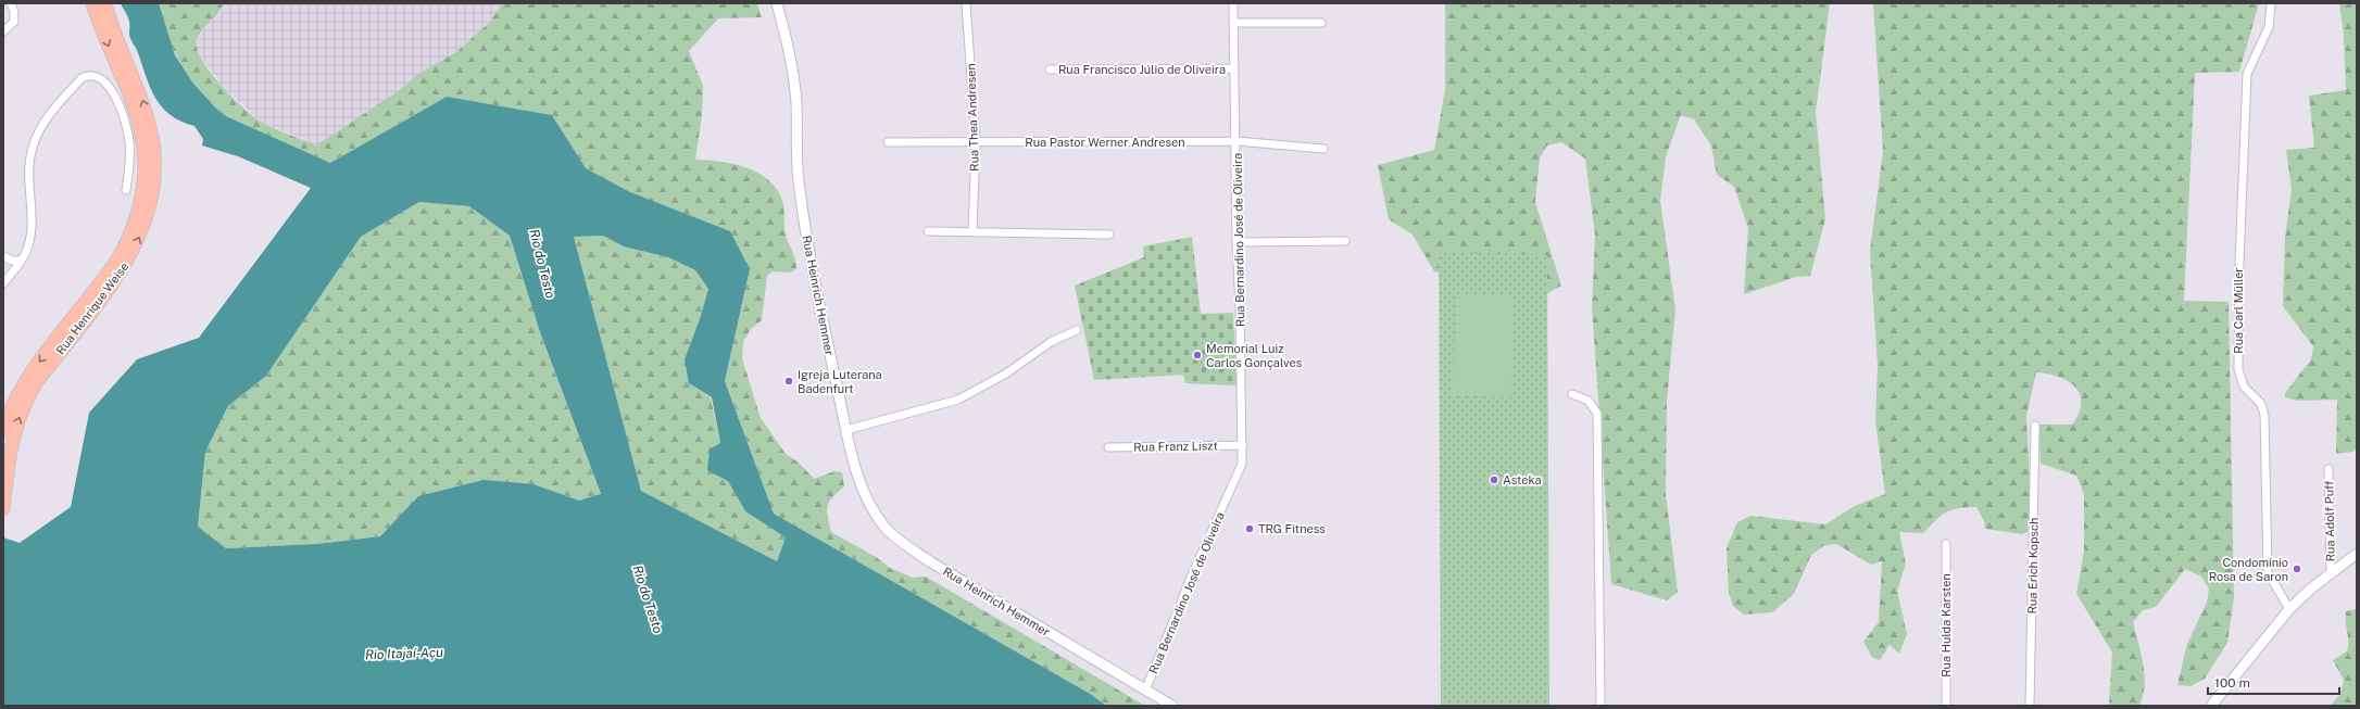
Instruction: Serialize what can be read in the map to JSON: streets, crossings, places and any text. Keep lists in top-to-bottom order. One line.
{"streets":{"main road":["Rua Henrique Weise"],"street":["Rua Francisco Júlio de Oliveira","Rua Thea Andresen","Rua Pastor Werner Andresen","Rua Bernardino José de Oliveira","Rua Heinrich Hemmer","Rua Carl Müller","Rua Franz Liszt","Rua Adolf Puff","Rua Erich Kopsch","Rua Hulda Karsten"]},"crossings":[["Rua Francisco Júlio de Oliveira","Rua Bernardino José de Oliveira"],["Rua Thea Andresen","Rua Pastor Werner Andresen"],["Rua Pastor Werner Andresen","Rua Bernardino José de Oliveira"],["Rua Bernardino José de Oliveira","Rua Heinrich Hemmer"],["Rua Bernardino José de Oliveira","Rua Franz Liszt"]],"water":["Rio do Testo","Rio Itajaí-Açu"],"places":["Memorial Luiz Carlos Gonçalves","Igreja Luterana Badenfurt","Asteka","TRG Fitness","Condomínio Rosa de Saron"],"scale_bar":"100 m"}
